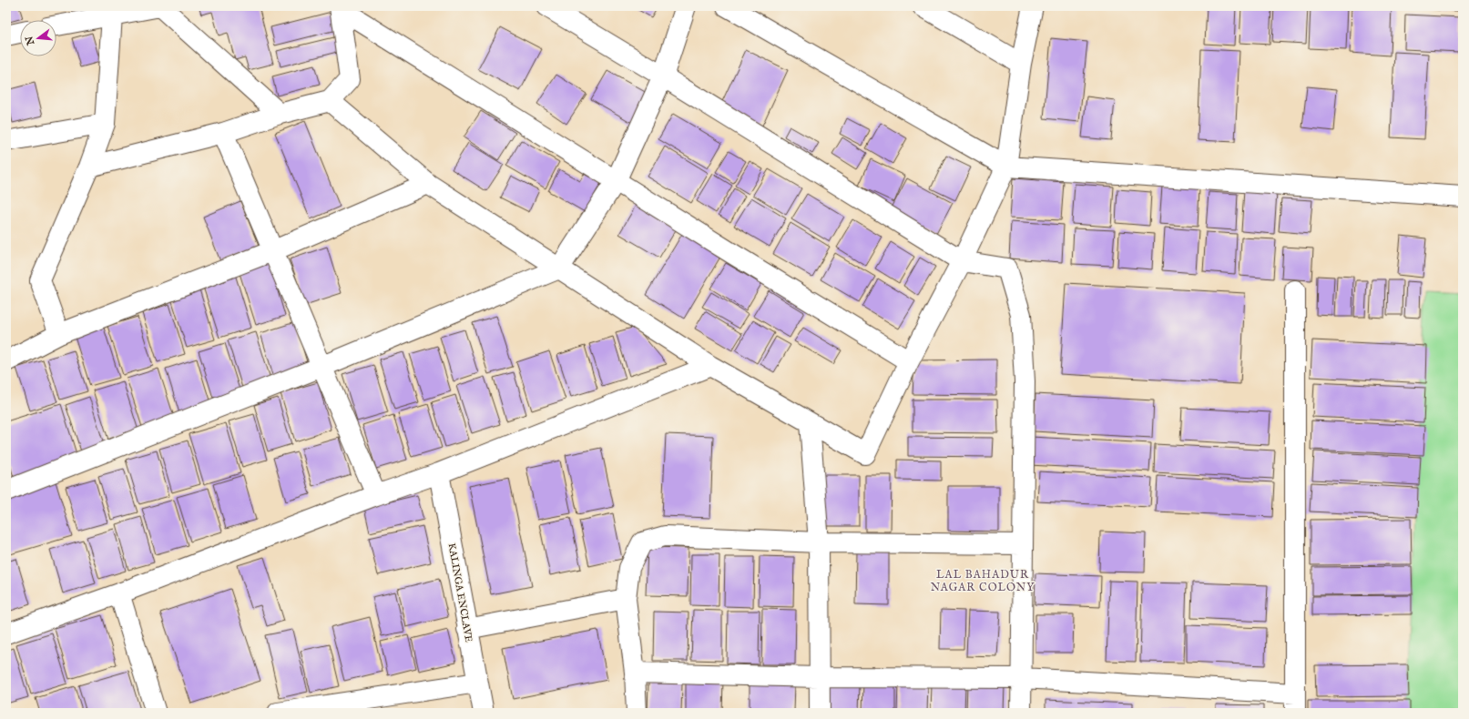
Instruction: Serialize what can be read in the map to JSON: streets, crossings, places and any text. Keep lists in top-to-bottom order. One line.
{"streets":{"street":["KALINGA ENCLAVE"]},"districts":["LAL BAHADUR NAGAR COLONY"],"north":"left"}
